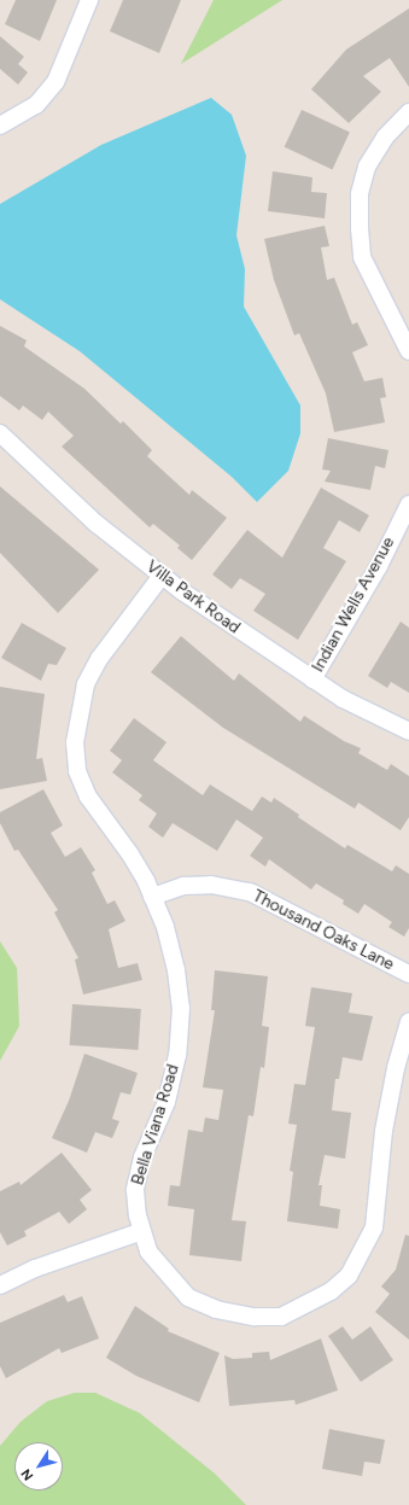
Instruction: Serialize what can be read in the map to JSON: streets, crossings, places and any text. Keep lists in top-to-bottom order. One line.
{"streets":{"street":["Villa Park Road","Indian Wells Avenue","Thousand Oaks Lane","Bella Viana Road"]},"crossings":[["Villa Park Road","Indian Wells Avenue"],["Villa Park Road","Bella Viana Road"],["Thousand Oaks Lane","Bella Viana Road"]],"north":"bottom left"}
